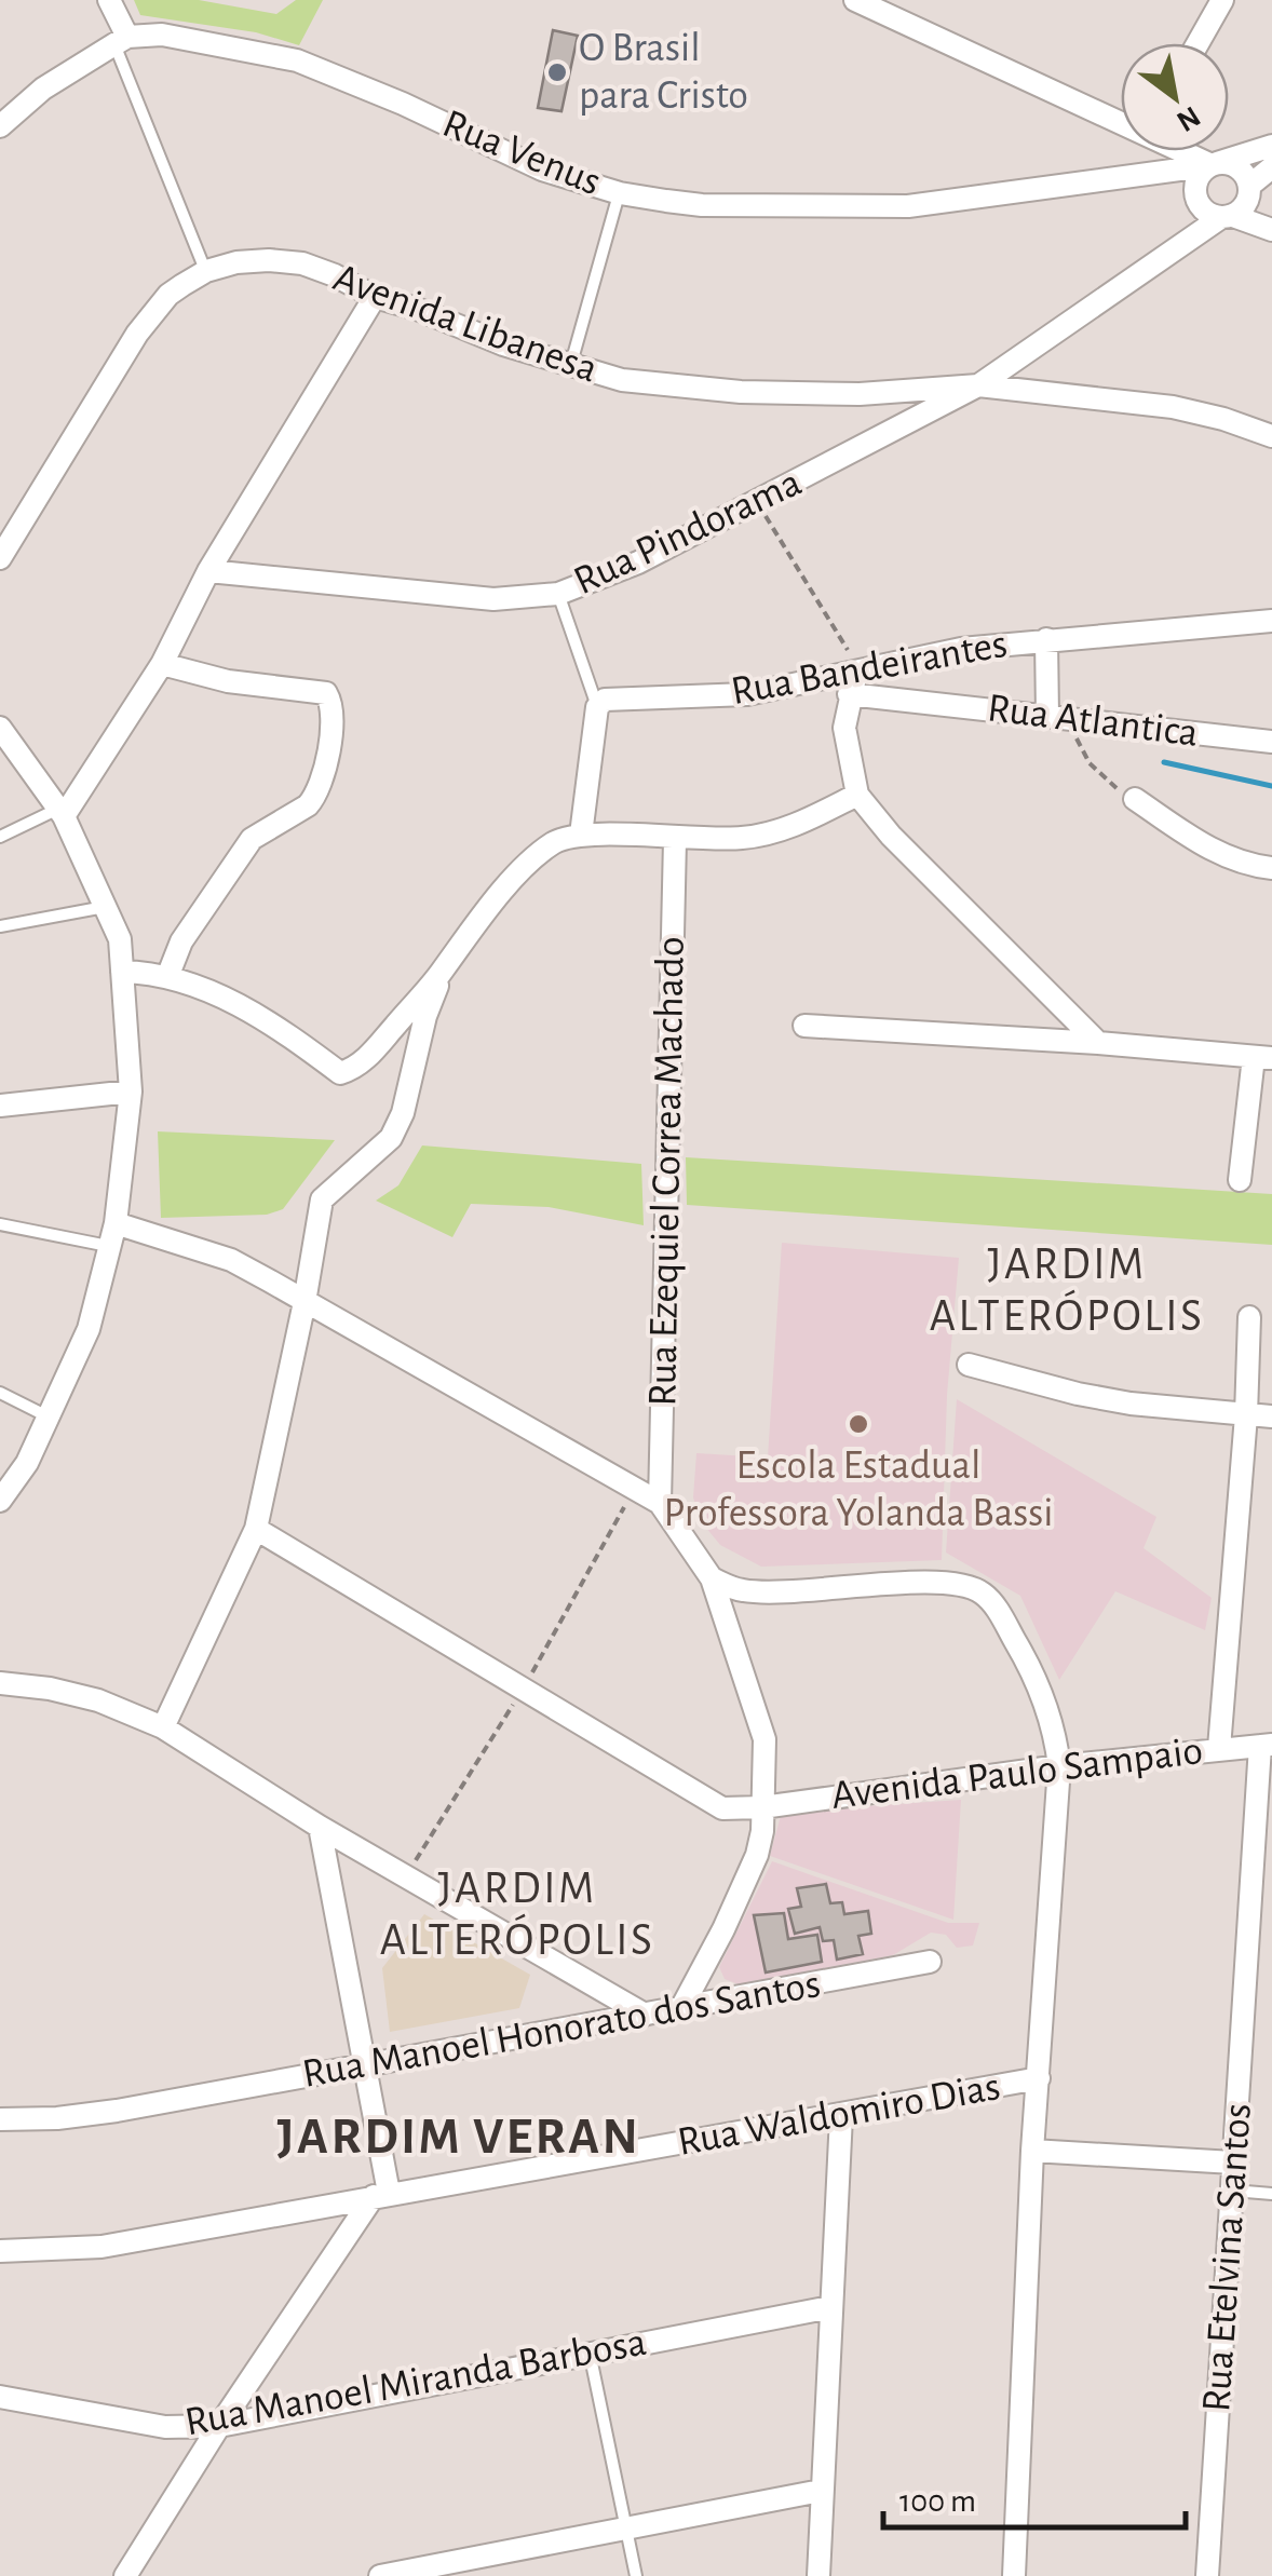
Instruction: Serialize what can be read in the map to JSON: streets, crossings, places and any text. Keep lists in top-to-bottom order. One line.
{"streets":{"street":["Rua Venus","Avenida Libanesa","Rua Pindorama","Rua Bandeirantes","Rua Atlantica","Rua Ezequiel Correa Machado","Avenida Paulo Sampaio","Rua Manoel Honorato dos Santos","Rua Waldomiro Dias","Rua Etelvina Santos","Rua Manoel Miranda Barbosa"]},"crossings":[["Rua Venus","Rua Pindorama"],["Avenida Libanesa","Rua Pindorama"],["Avenida Paulo Sampaio","Rua Etelvina Santos"]],"districts":["JARDIM ALTERÓPOLIS","JARDIM ALTERÓPOLIS","JARDIM VERAN"],"places":["O Brasil para Cristo","Escola Estadual Professora Yolanda Bassi"],"scale_bar":"100 m","north":"bottom right"}
